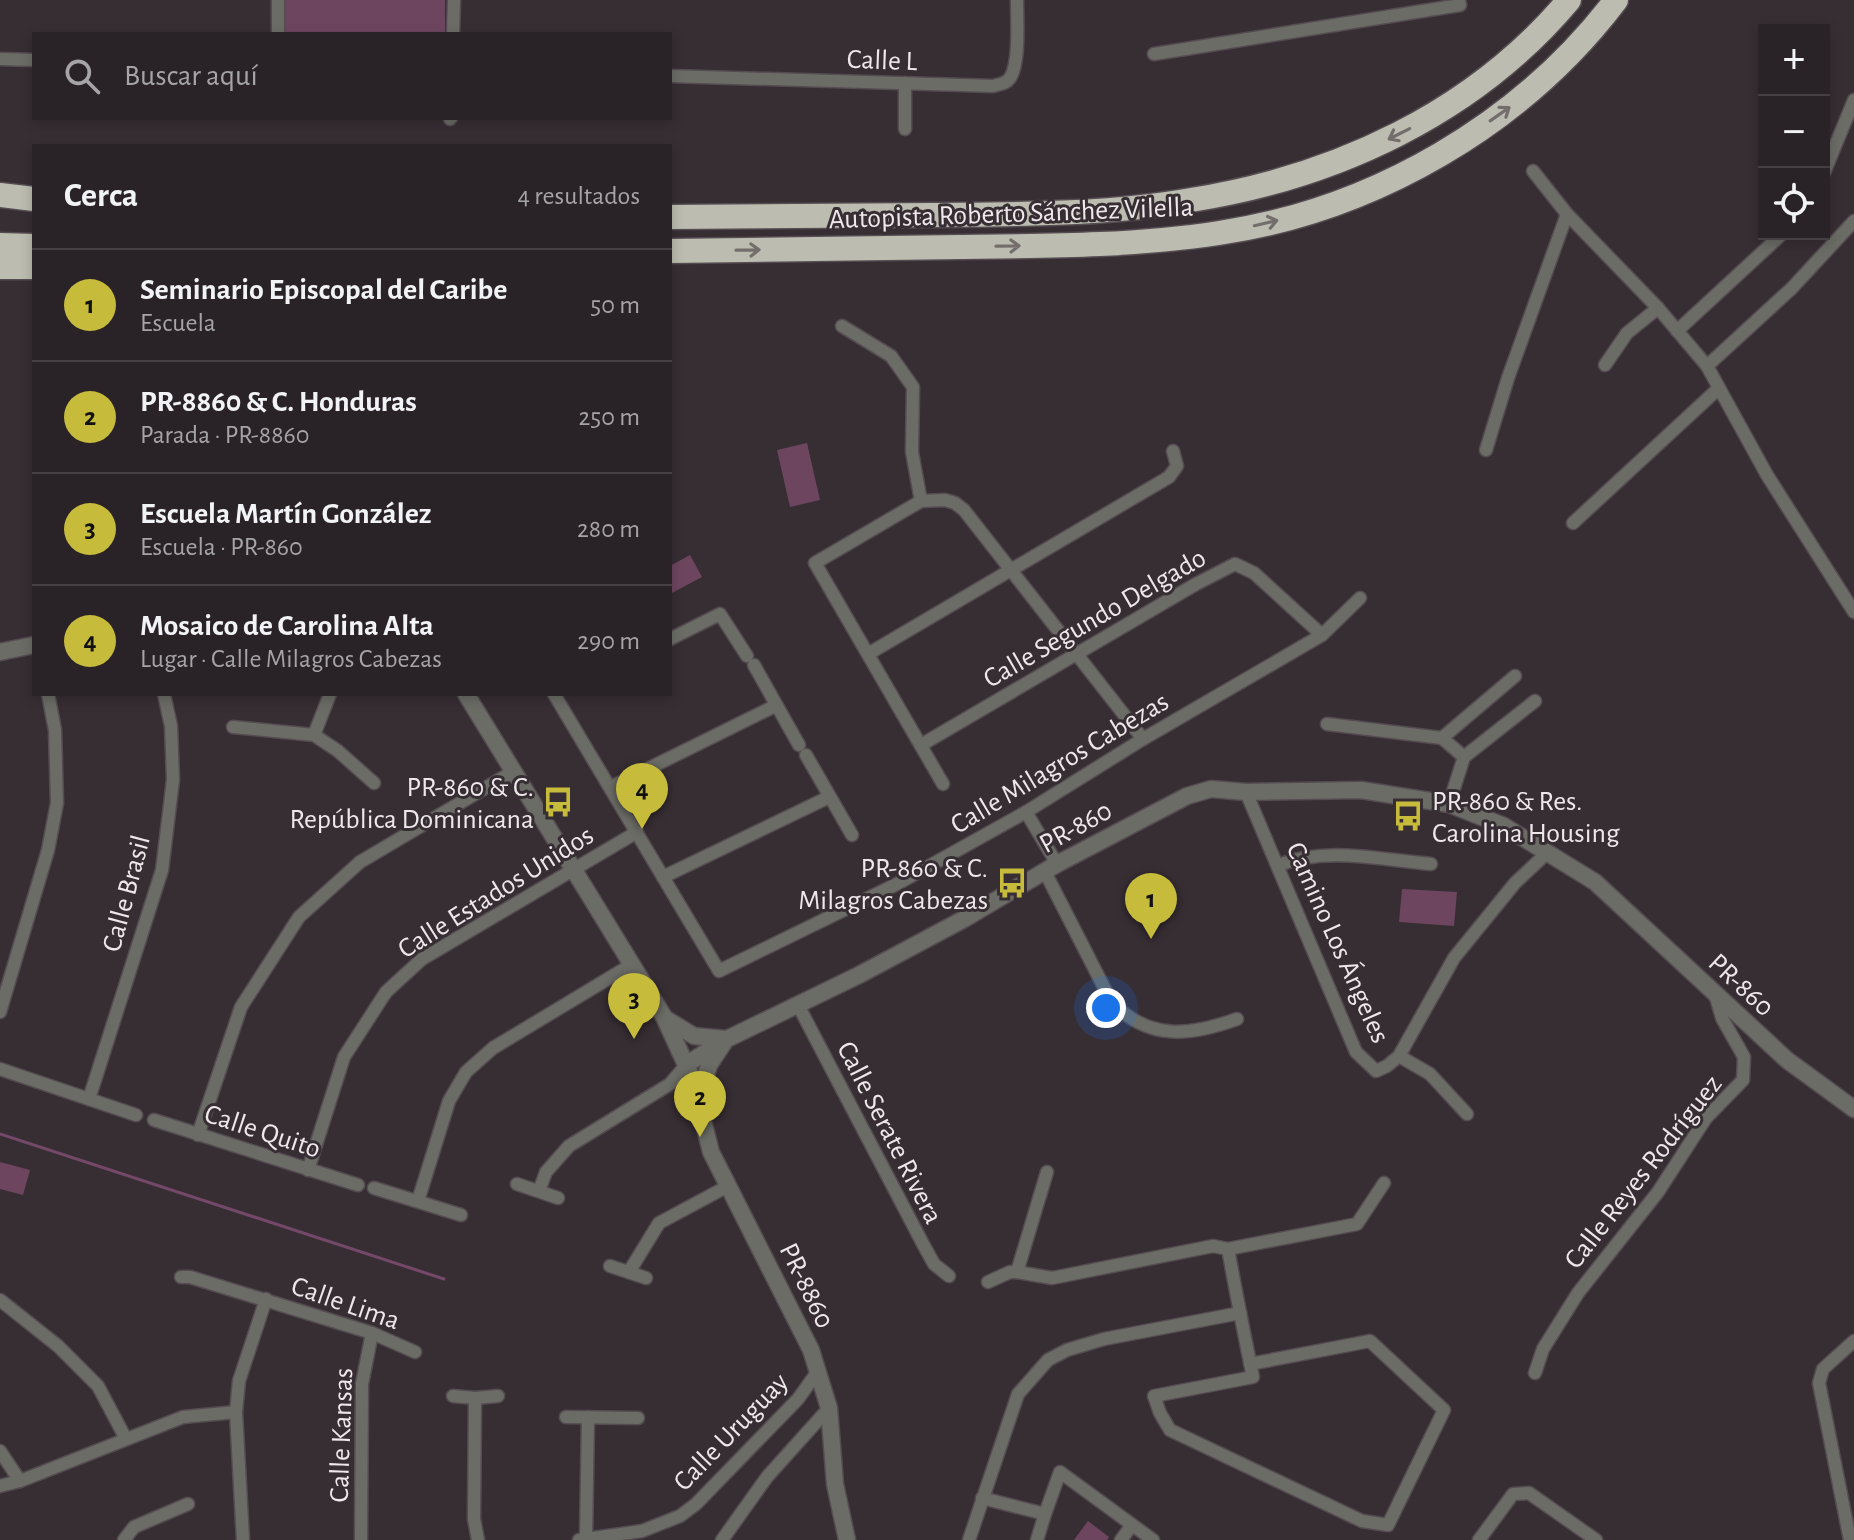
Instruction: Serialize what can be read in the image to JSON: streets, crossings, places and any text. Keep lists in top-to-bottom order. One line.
{"streets":{"highway":["Autopista Roberto Sánchez Vilella"],"street":["Calle L","Calle Segundo Delgado","Calle Milagros Cabezas","PR-860","Calle Estados Unidos","Calle Brasil","Camino Los Ángeles","Calle Quito","Calle Serate Rivera","Calle Reyes Rodríguez","PR-8860","Calle Lima","Calle Uruguay","Calle Kansas"]},"crossings":[["Calle Segundo Delgado","Calle Milagros Cabezas"],["Calle Milagros Cabezas","Calle Estados Unidos"],["PR-860","Camino Los Ángeles"],["PR-860","Calle Serate Rivera"],["PR-860","Calle Reyes Rodríguez"],["PR-860","PR-8860"],["Calle Estados Unidos","Calle Quito"],["PR-8860","Calle Uruguay"],["Calle Lima","Calle Kansas"]],"places":{"bus stop":["PR-860 & C. República Dominicana","PR-860 & Res. Carolina Housing","PR-860 & C. Milagros Cabezas"]},"page":{"map_buttons":["+","−"],"search":"Buscar aquí","heading":["Cerca","4 resultados"],"list":[{"mark":"1","name":"Seminario Episcopal del Caribe","note":"Escuela","value":"50 m"},{"mark":"2","name":"PR-8860 & C. Honduras","note":"Parada · PR-8860","value":"250 m"},{"mark":"3","name":"Escuela Martín González","note":"Escuela · PR-860","value":"280 m"},{"mark":"4","name":"Mosaico de Carolina Alta","note":"Lugar · Calle Milagros Cabezas","value":"290 m"}],"pins":["4","1","3","2"]}}
